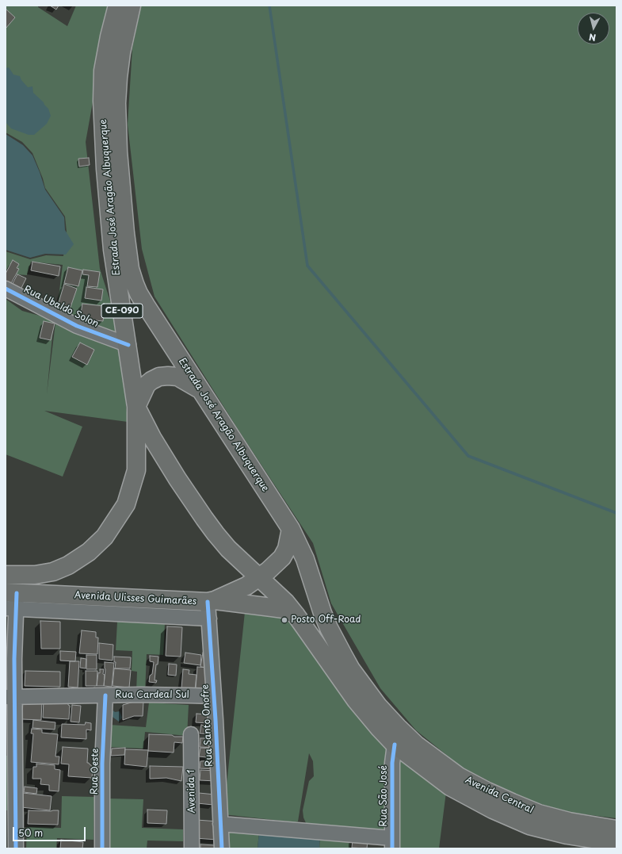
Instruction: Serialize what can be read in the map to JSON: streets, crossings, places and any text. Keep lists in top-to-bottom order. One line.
{"streets":{"main road":["Estrada José Aragão Albuquerque","CE-090","Avenida Ulisses Guimarães","Avenida Central"],"street":["Rua Ubaldo Solon","Rua Cardeal Sul","Rua Santo Onofre","Rua Oeste","Avenida 1","Rua São José"]},"crossings":[["Estrada José Aragão Albuquerque","Rua Ubaldo Solon"],["Estrada José Aragão Albuquerque","Avenida Ulisses Guimarães"],["Estrada José Aragão Albuquerque","Avenida Central"],["Avenida Ulisses Guimarães","Rua Santo Onofre"],["Avenida Ulisses Guimarães","Avenida Central"],["Rua Cardeal Sul","Rua Santo Onofre"],["Rua Cardeal Sul","Rua Oeste"],["Avenida Central","Rua São José"]],"places":["Posto Off-Road"],"scale_bar":"50 m","north":"bottom"}
